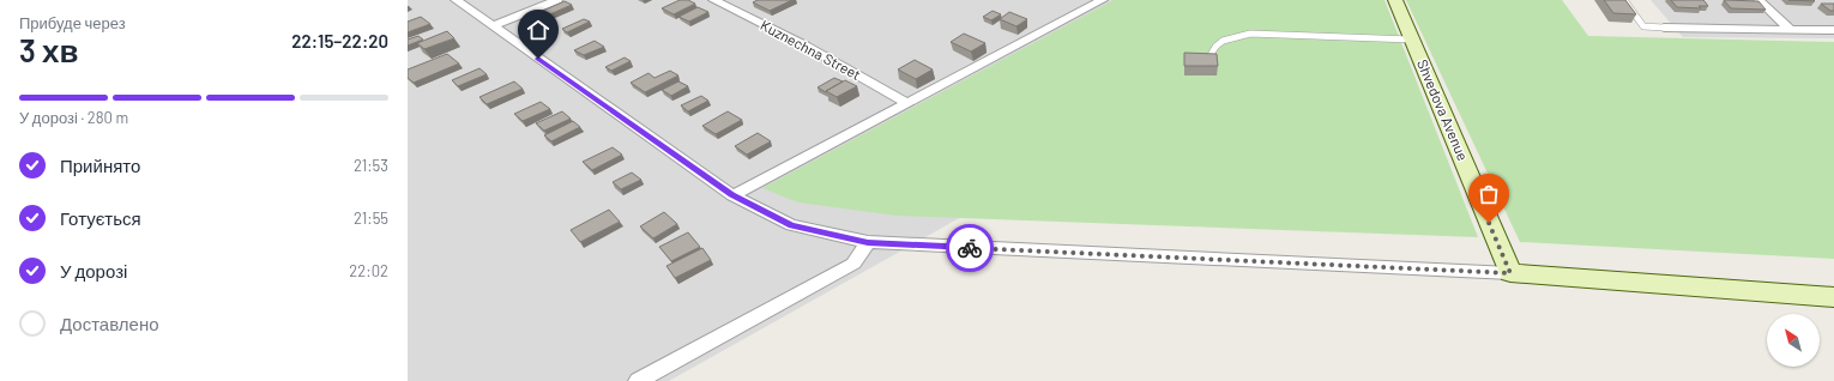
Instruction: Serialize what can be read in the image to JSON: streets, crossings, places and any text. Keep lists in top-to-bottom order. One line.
{"streets":{"street":["Kuznechna Street","Shvedova Avenue"]},"north":"top left","page":{"heading":["3 хв","Прибуде через","22:15–22:20"],"bar":"У дорозі · 280 m","list":[["Прийнято","21:53"],["Готується","21:55"],["У дорозі","22:02"],"Доставлено"]}}
